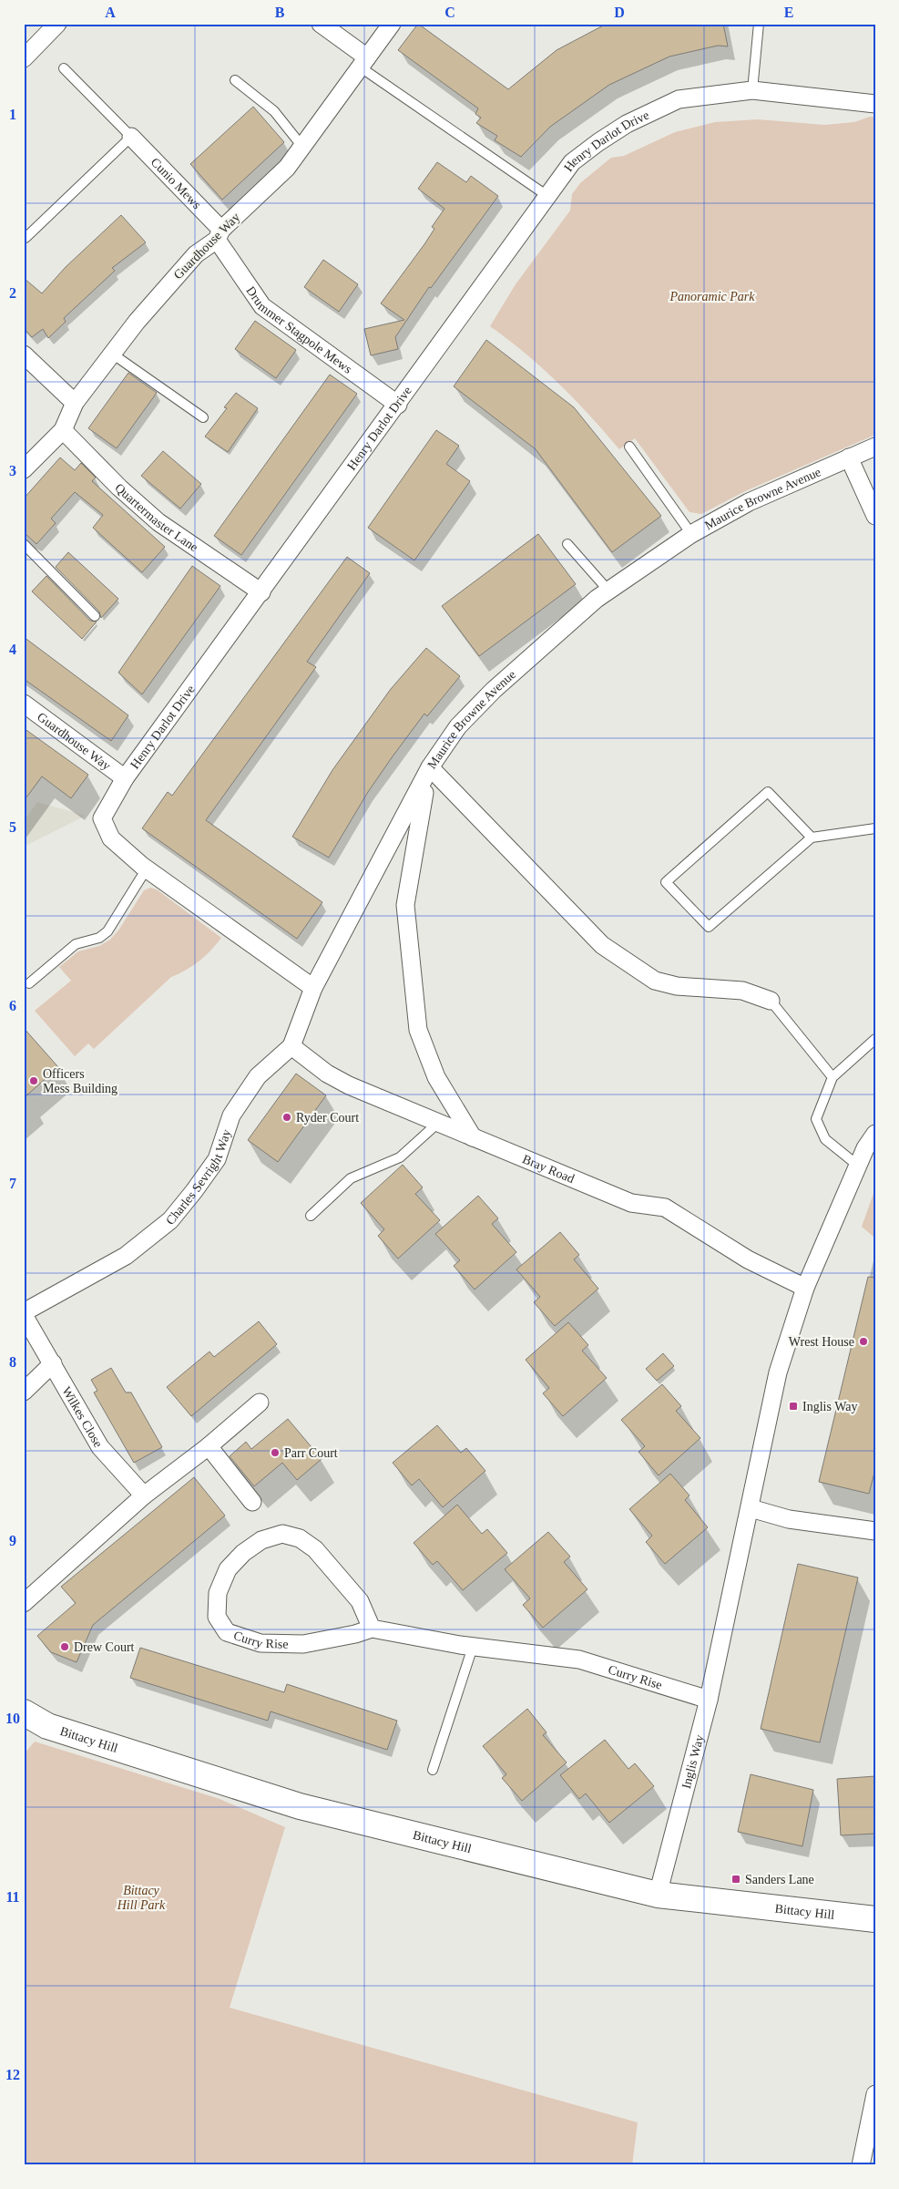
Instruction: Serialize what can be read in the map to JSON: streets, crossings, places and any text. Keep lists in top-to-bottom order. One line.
{"streets":{"main road":["Bittacy Hill"],"street":["Henry Darlot Drive","Cunio Mews","Guardhouse Way","Drummer Stagpole Mews","Maurice Browne Avenue","Quartermaster Lane","Bray Road","Charles Sevright Way","Wilkes Close","Curry Rise","Inglis Way"]},"crossings":[["Henry Darlot Drive","Guardhouse Way"],["Henry Darlot Drive","Drummer Stagpole Mews"],["Henry Darlot Drive","Quartermaster Lane"],["Henry Darlot Drive","Charles Sevright Way"],["Cunio Mews","Guardhouse Way"],["Cunio Mews","Drummer Stagpole Mews"],["Guardhouse Way","Drummer Stagpole Mews"],["Guardhouse Way","Quartermaster Lane"],["Maurice Browne Avenue","Charles Sevright Way"],["Bray Road","Charles Sevright Way"],["Bray Road","Inglis Way"],["Charles Sevright Way","Wilkes Close"],["Curry Rise","Inglis Way"],["Bittacy Hill","Inglis Way"]],"parks":["Panoramic Park","Bittacy Hill Park"],"places":{"other":["Officers Mess Building","Ryder Court","Wrest House","Parr Court","Drew Court"],"transit":["Inglis Way","Sanders Lane"]},"grid":{"columns":["A","B","C","D","E"],"rows":["1","2","3","4","5","6","7","8","9","10","11","12"]}}
